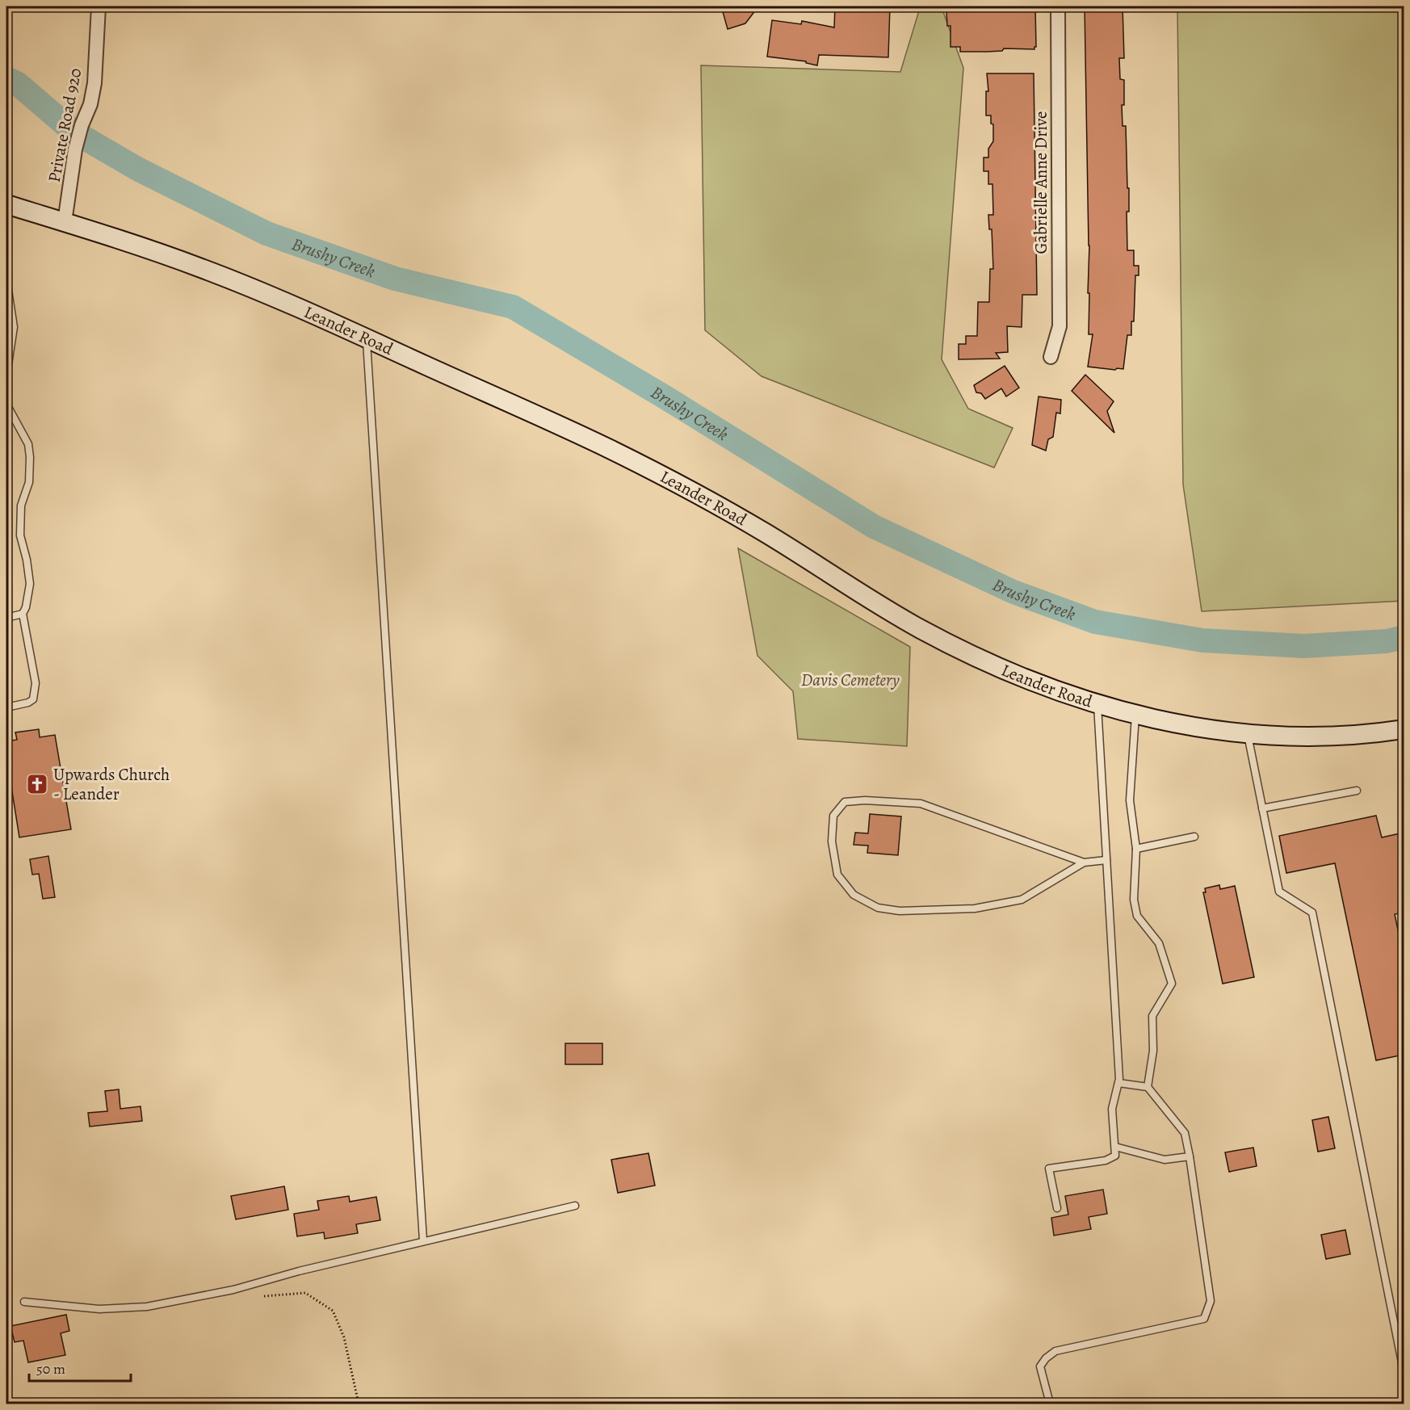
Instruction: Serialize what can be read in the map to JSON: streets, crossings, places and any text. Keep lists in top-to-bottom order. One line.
{"streets":{"main road":["Leander Road"],"street":["Private Road 920","Gabrielle Anne Drive"]},"crossings":[["Private Road 920","Leander Road"]],"water":["Brushy Creek"],"parks":["Davis Cemetery"],"places":{"church":["Upwards Church - Leander"]},"scale_bar":"50 m"}
